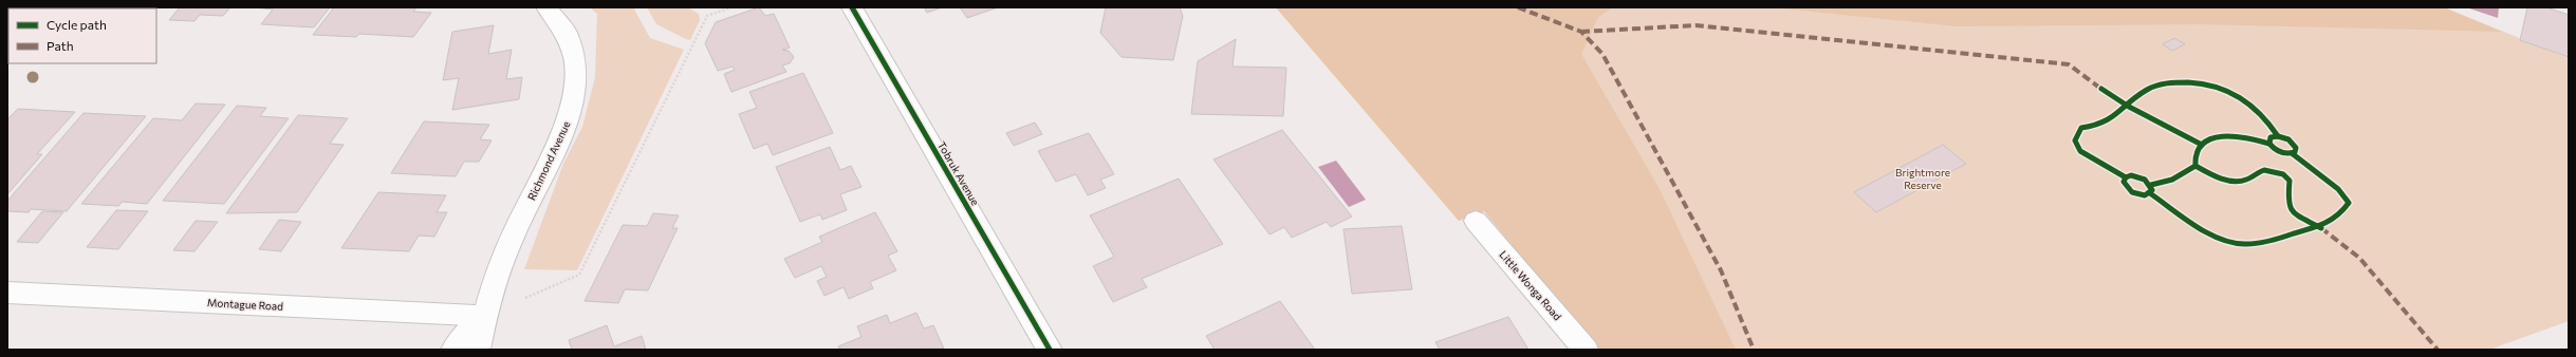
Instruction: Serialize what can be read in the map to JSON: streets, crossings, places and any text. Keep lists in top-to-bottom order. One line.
{"streets":{"street":["Richmond Avenue","Tobruk Avenue","Little Wonga Road","Montague Road"]},"crossings":[["Richmond Avenue","Montague Road"]],"parks":["Brightmore Reserve"],"legend":["Cycle path","Path"]}
